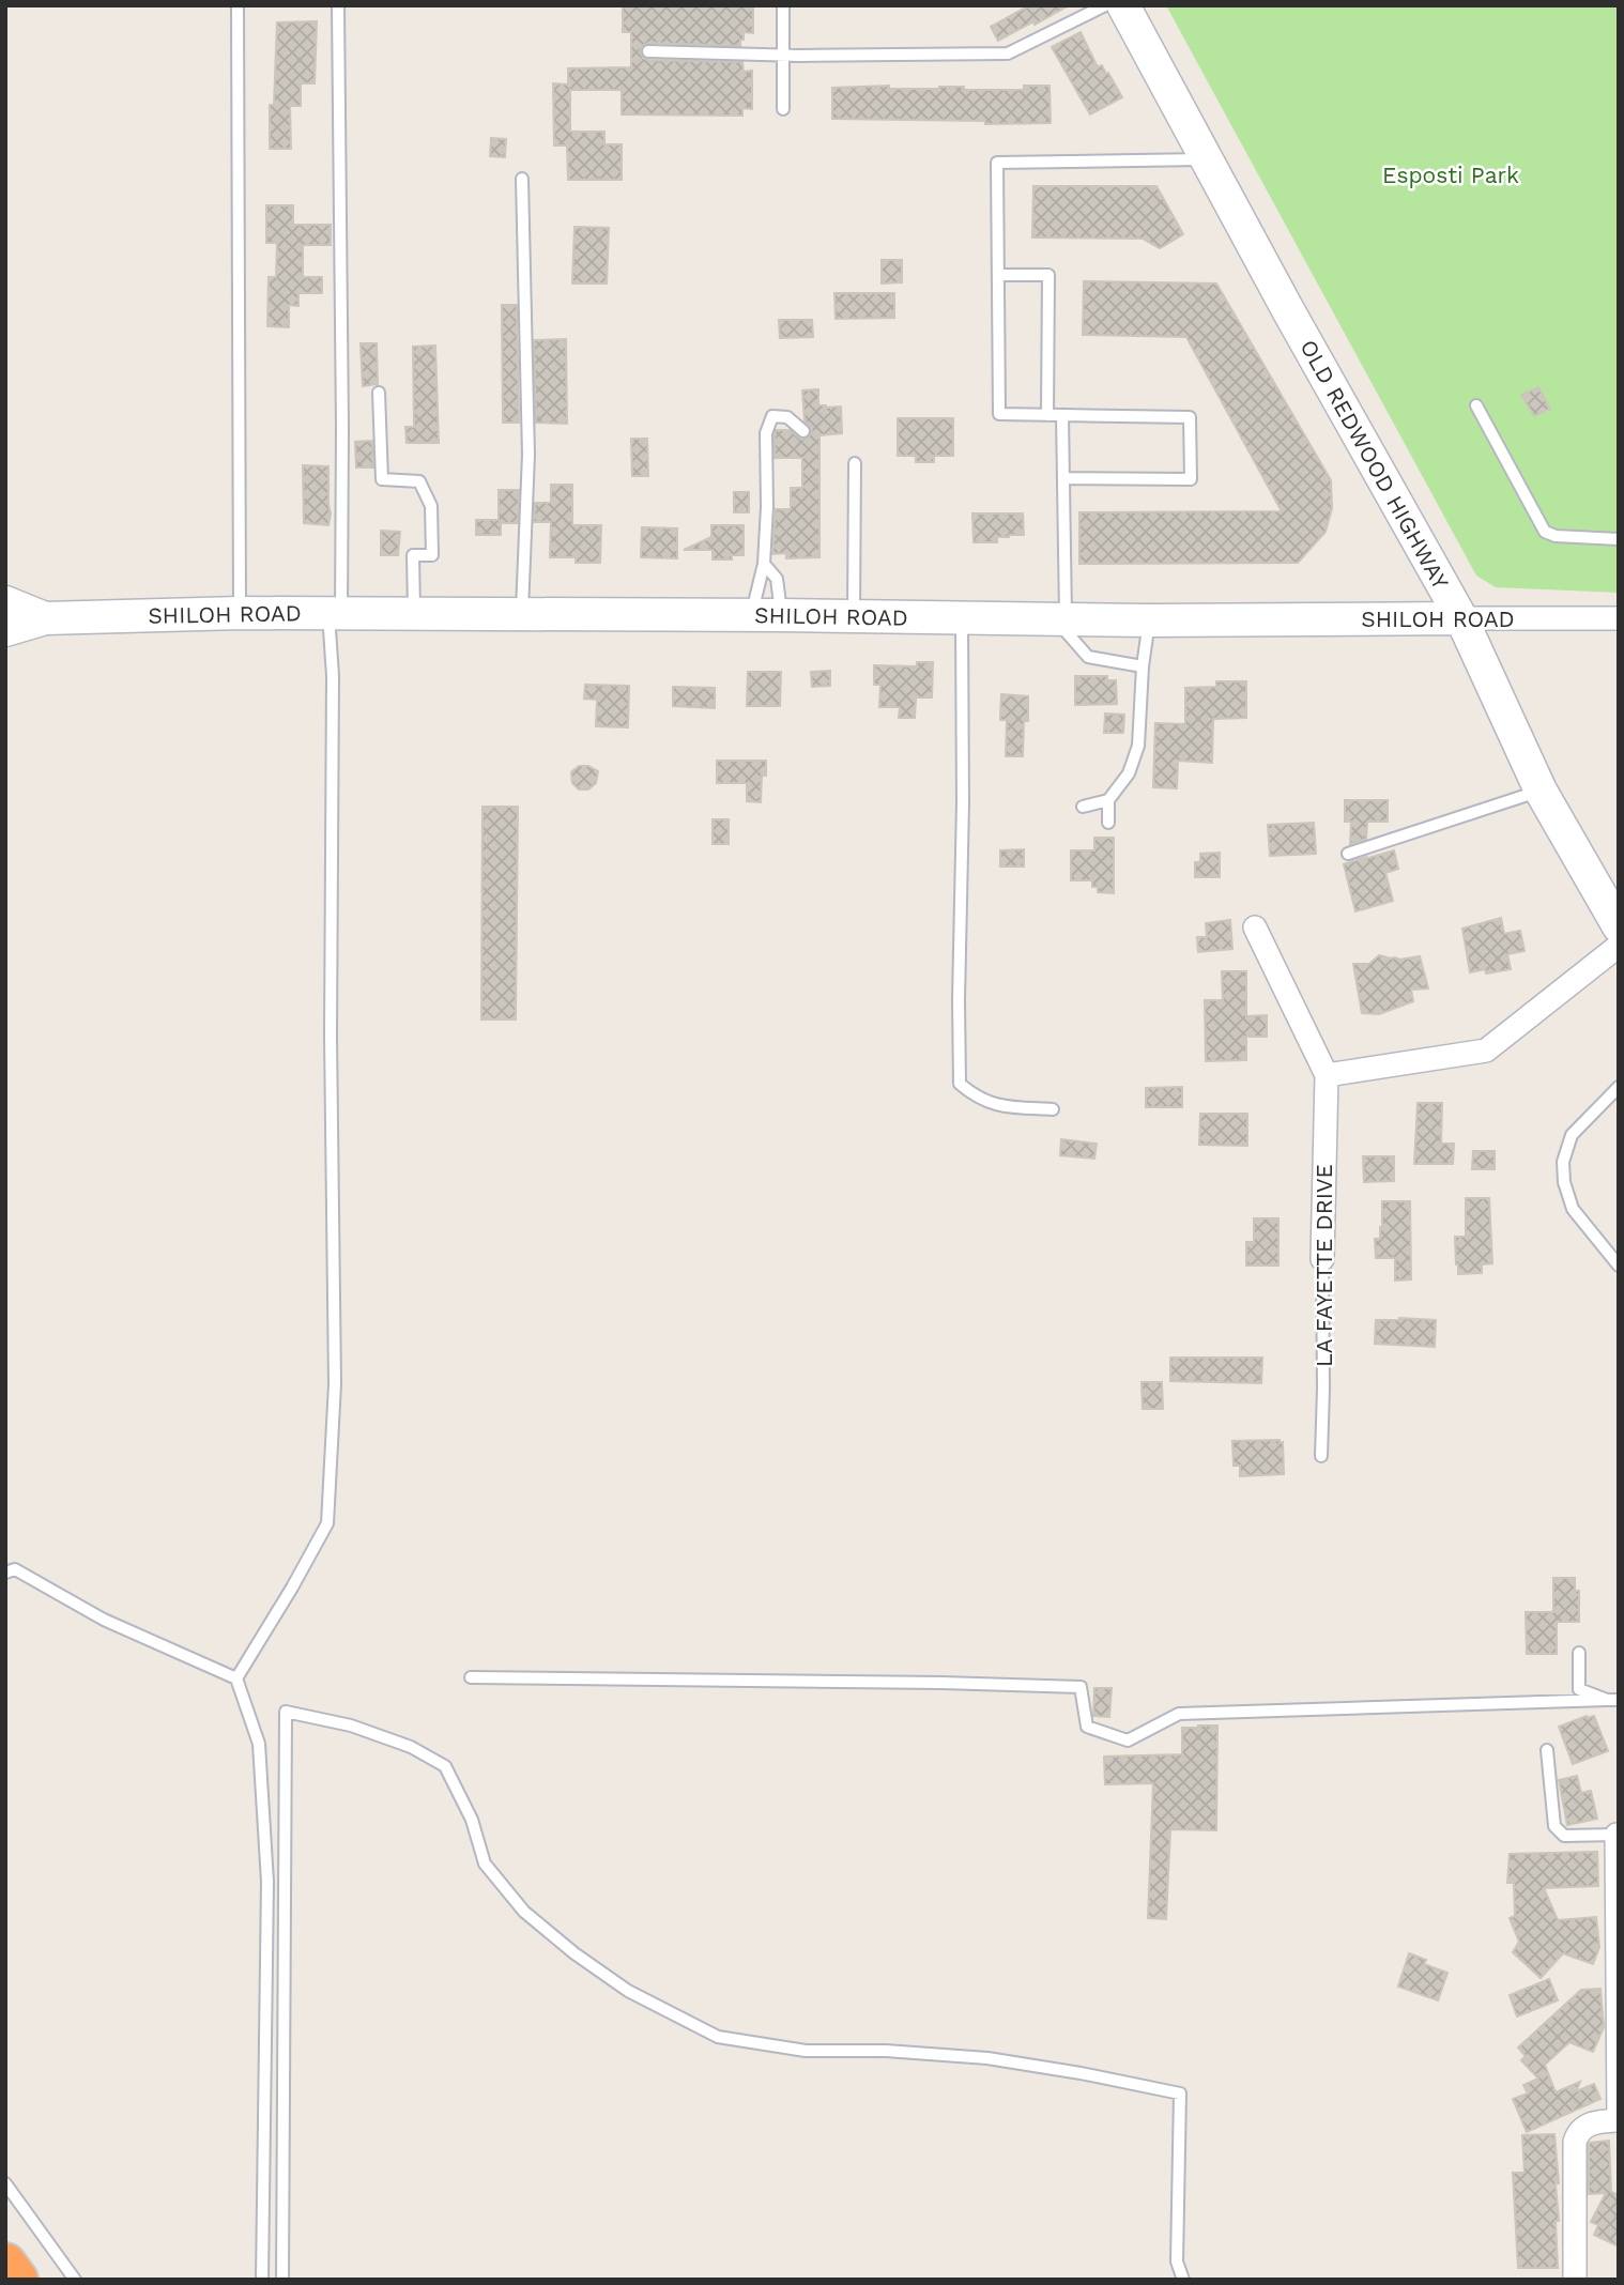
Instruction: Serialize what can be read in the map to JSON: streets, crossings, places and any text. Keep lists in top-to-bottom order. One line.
{"streets":{"main road":["OLD REDWOOD HIGHWAY","SHILOH ROAD"],"street":["LA FAYETTE DRIVE"]},"crossings":[["OLD REDWOOD HIGHWAY","SHILOH ROAD"]],"parks":["Esposti Park"]}
